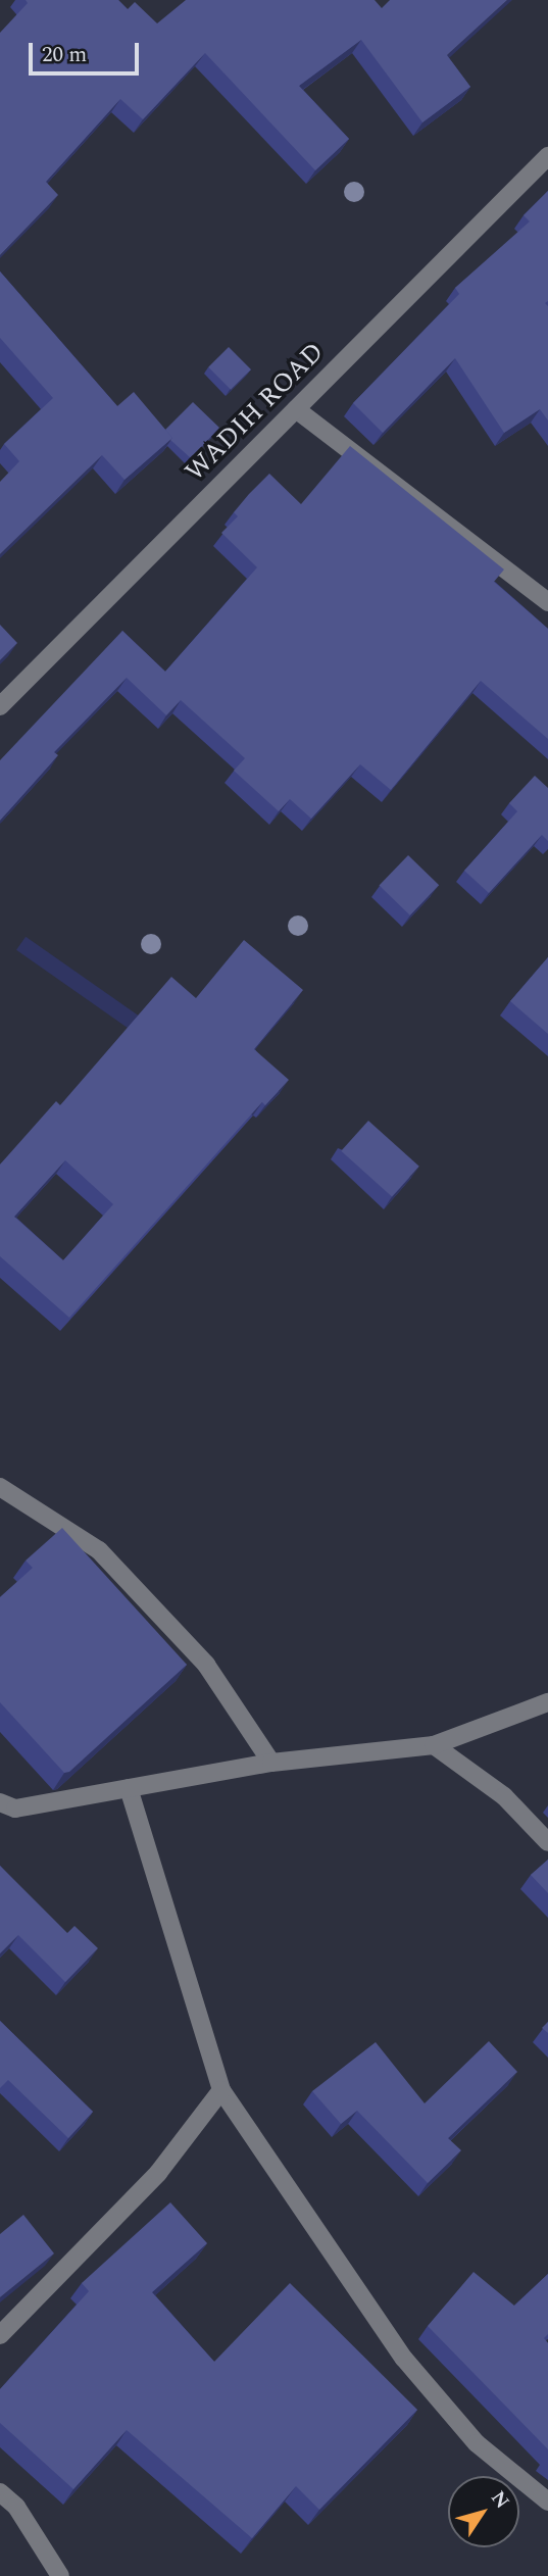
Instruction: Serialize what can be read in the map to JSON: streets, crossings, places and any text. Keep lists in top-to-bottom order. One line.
{"streets":{"street":["WADIH ROAD"]},"scale_bar":"20 m","north":"top right"}
